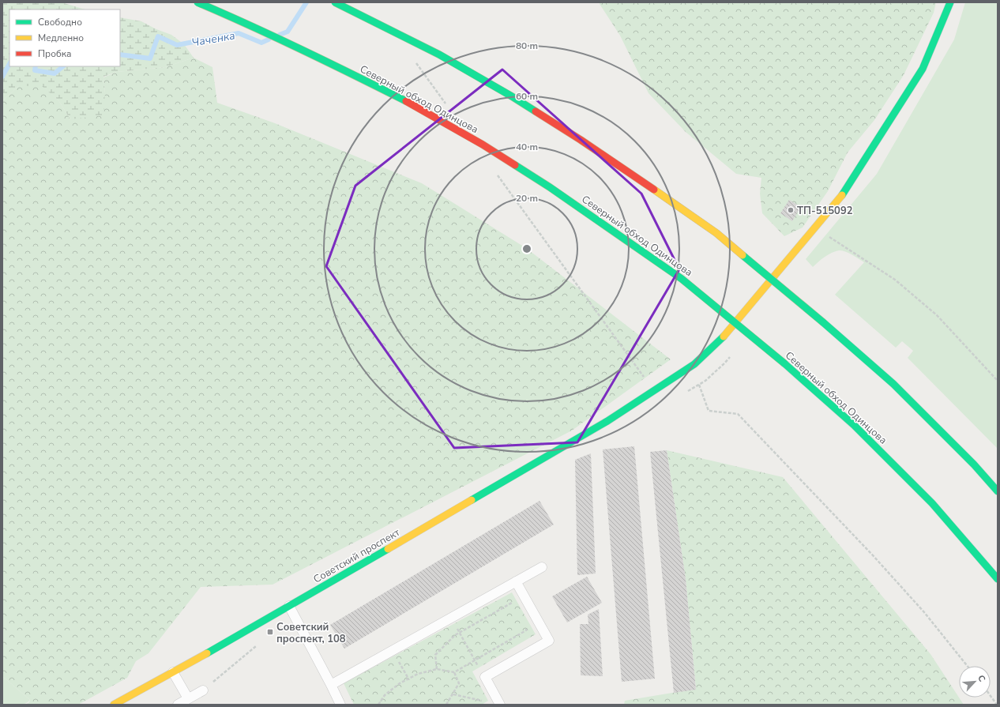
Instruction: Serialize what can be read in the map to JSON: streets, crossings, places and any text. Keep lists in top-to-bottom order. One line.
{"streets":{"main road":["Северный обход Одинцова","Советский проспект"]},"water":["Чаченка"],"places":{"other":["ТП-515092"],"transit":["Советский проспект, 108"]},"legend":["Свободно","Медленно","Пробка"],"north":"top right","rings":["80 m","60 m","40 m","20 m"]}
